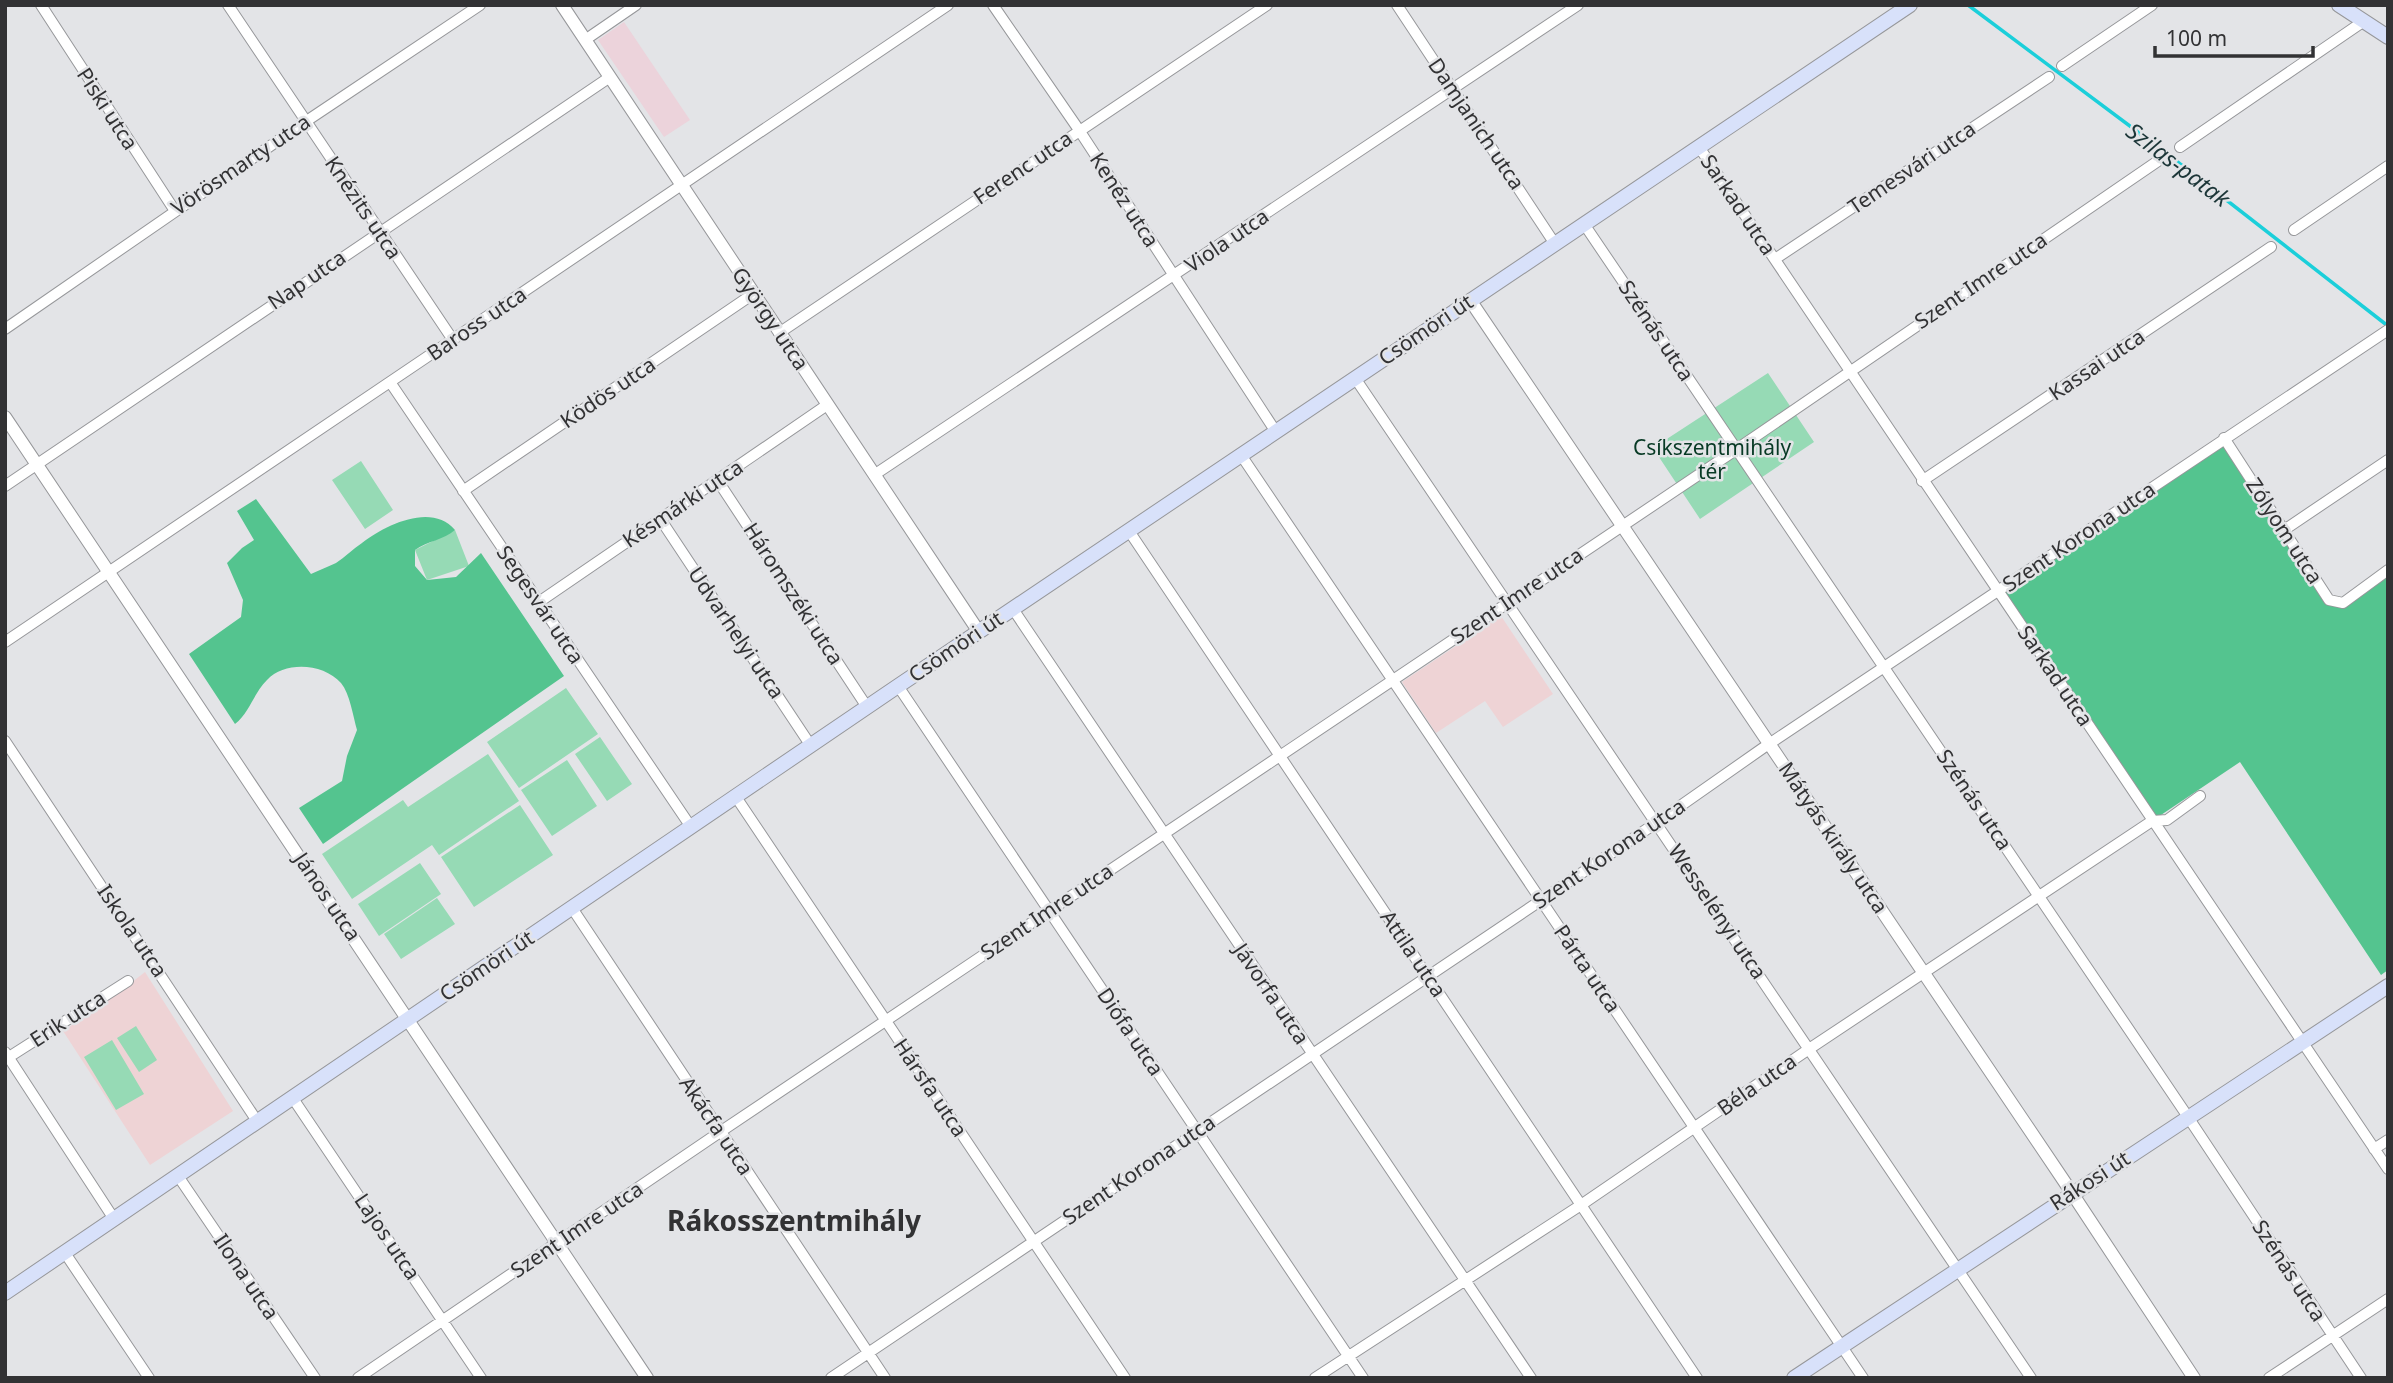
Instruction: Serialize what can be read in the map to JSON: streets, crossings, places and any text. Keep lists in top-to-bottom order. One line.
{"streets":{"main road":["Csömöri út","Rákosi út"],"street":["Piski utca","Damjanich utca","Vörösmarty utca","Ferenc utca","Temesvári utca","Kenéz utca","Sarkad utca","Knézits utca","Viola utca","Nap utca","Szent Imre utca","György utca","Baross utca","Szénás utca","Kassai utca","Ködös utca","Késmárki utca","Zólyom utca","Szent Korona utca","Háromszéki utca","Segesvár utca","Udvarhelyi utca","Mátyás király utca","János utca","Wesselényi utca","Iskola utca","Attila utca","Párta utca","Jávorfa utca","Erik utca","Diófa utca","Béla utca","Hársfa utca","Akácfa utca","Lajos utca","Ilona utca"]},"crossings":[["Piski utca","Vörösmarty utca"],["Damjanich utca","Viola utca"],["Damjanich utca","Csömöri út"],["Vörösmarty utca","Knézits utca"],["Ferenc utca","Kenéz utca"],["Ferenc utca","György utca"],["Temesvári utca","Sarkad utca"],["Kenéz utca","Viola utca"],["Kenéz utca","Csömöri út"],["Sarkad utca","Szent Imre utca"],["Sarkad utca","Csömöri út"],["Sarkad utca","Kassai utca"],["Sarkad utca","Szent Korona utca"],["Sarkad utca","Béla utca"],["Sarkad utca","Rákosi út"],["Knézits utca","Nap utca"],["Knézits utca","Baross utca"],["Viola utca","György utca"],["Nap utca","György utca"],["Nap utca","János utca"],["Szent Imre utca","Szénás utca"],["Szent Imre utca","Mátyás király utca"],["Szent Imre utca","János utca"],["Szent Imre utca","Wesselényi utca"],["Szent Imre utca","Attila utca"],["Szent Imre utca","Párta utca"],["Szent Imre utca","Jávorfa utca"],["Szent Imre utca","Diófa utca"],["Szent Imre utca","Hársfa utca"],["Szent Imre utca","Akácfa utca"],["Szent Imre utca","Lajos utca"],["György utca","Baross utca"],["György utca","Csömöri út"],["György utca","Ködös utca"],["György utca","Késmárki utca"],["Baross utca","Segesvár utca"],["Baross utca","János utca"],["Csömöri út","Szénás utca"],["Csömöri út","Háromszéki utca"],["Csömöri út","Segesvár utca"],["Csömöri út","Udvarhelyi utca"],["Csömöri út","Mátyás király utca"],["Csömöri út","János utca"],["Csömöri út","Wesselényi utca"],["Csömöri út","Iskola utca"],["Csömöri út","Attila utca"],["Csömöri út","Párta utca"],["Csömöri út","Jávorfa utca"],["Csömöri út","Diófa utca"],["Csömöri út","Hársfa utca"],["Csömöri út","Akácfa utca"],["Csömöri út","Lajos utca"],["Csömöri út","Ilona utca"],["Szénás utca","Szent Korona utca"],["Szénás utca","Béla utca"],["Szénás utca","Rákosi út"],["Ködös utca","Segesvár utca"],["Késmárki utca","Háromszéki utca"],["Késmárki utca","Segesvár utca"],["Késmárki utca","Udvarhelyi utca"],["Zólyom utca","Szent Korona utca"],["Szent Korona utca","Mátyás király utca"],["Szent Korona utca","Wesselényi utca"],["Szent Korona utca","Attila utca"],["Szent Korona utca","Párta utca"],["Szent Korona utca","Jávorfa utca"],["Szent Korona utca","Diófa utca"],["Szent Korona utca","Hársfa utca"],["Szent Korona utca","Akácfa utca"],["Mátyás király utca","Béla utca"],["Mátyás király utca","Rákosi út"],["Wesselényi utca","Béla utca"],["Wesselényi utca","Rákosi út"],["Attila utca","Béla utca"],["Párta utca","Béla utca"],["Párta utca","Rákosi út"],["Jávorfa utca","Béla utca"],["Diófa utca","Béla utca"]],"districts":["Rákosszentmihály"],"water":["Szilas-patak"],"parks":["Csíkszentmihály tér"],"scale_bar":"100 m"}
